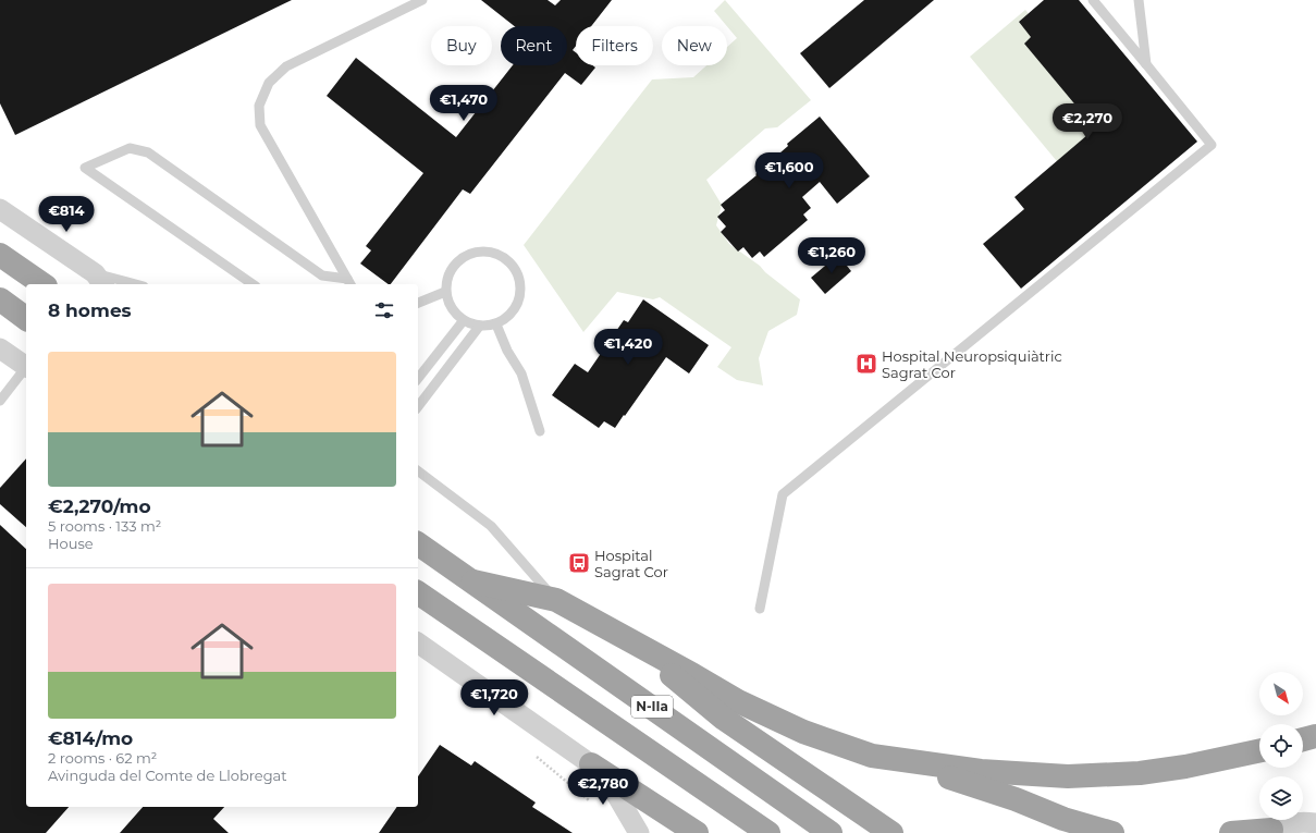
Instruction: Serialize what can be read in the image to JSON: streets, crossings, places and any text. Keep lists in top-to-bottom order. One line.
{"streets":{"highway":["N-IIa"]},"places":{"hospital":["Hospital Neuropsiquiàtric Sagrat Cor"],"bus stop":["Hospital Sagrat Cor"]},"north":"bottom right","page":{"chip":["Buy","Rent","Filters","New"],"price":["€1,470","€2,270","€1,600","€814","€1,260","€1,420","€1,720","€2,780"],"heading":"8 homes","list":[{"name":"€2,270/mo","note":"5 rooms · 133 m² · House"},{"name":"€814/mo","note":"2 rooms · 62 m² · Avinguda del Comte de Llobregat"}]}}
